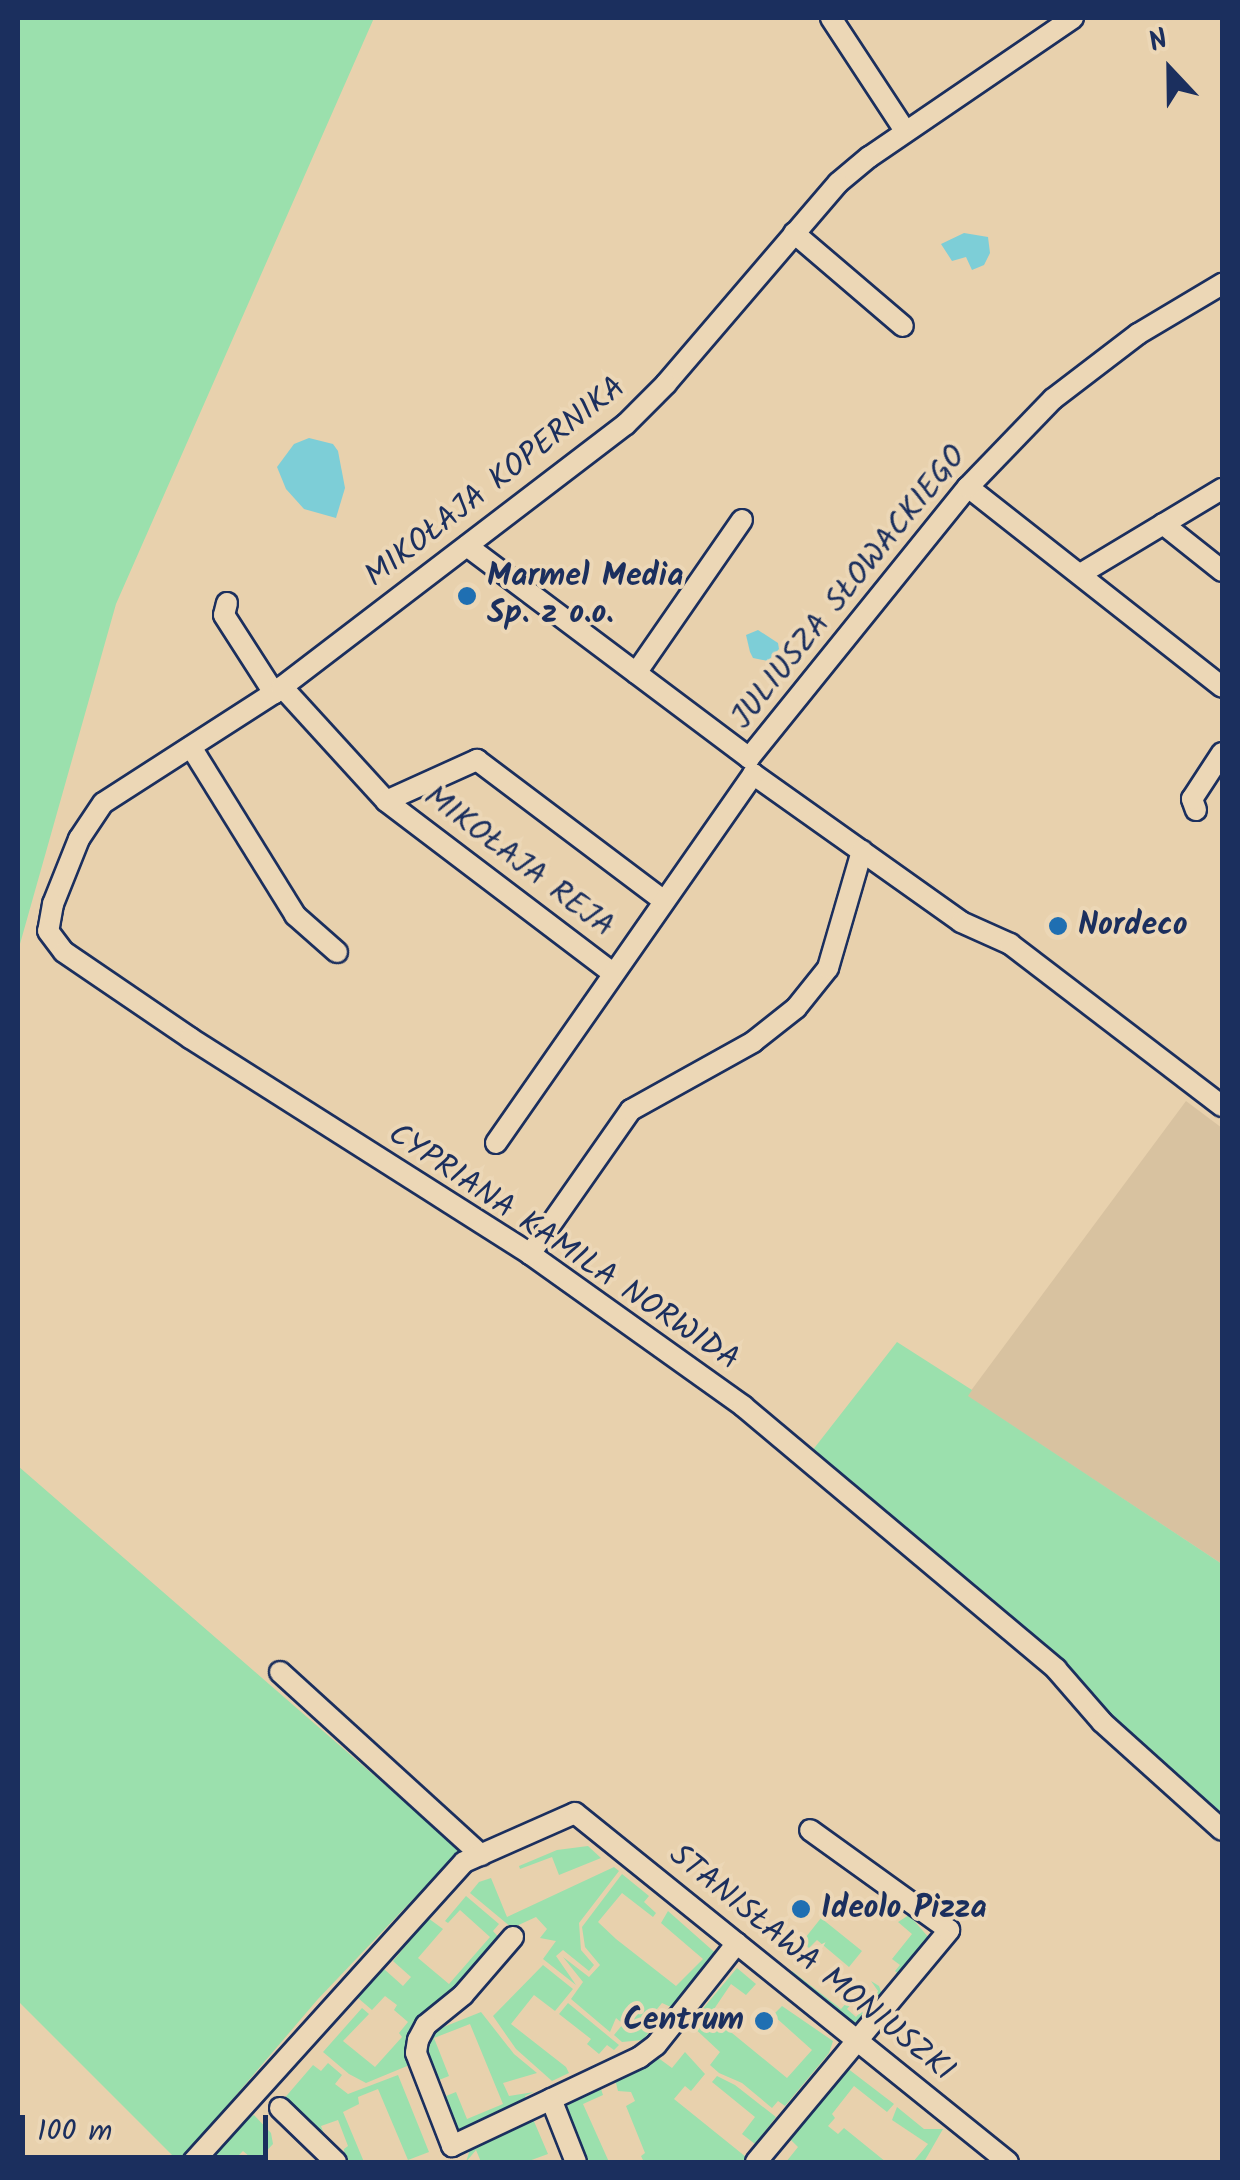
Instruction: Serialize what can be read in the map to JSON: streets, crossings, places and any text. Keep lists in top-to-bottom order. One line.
{"streets":{"street":["MIKOŁAJA KOPERNIKA","JULIUSZA SŁOWACKIEGO","MIKOŁAJA REJA","CYPRIANA KAMILA NORWIDA","STANISŁAWA MONIUSZKI"]},"crossings":[["MIKOŁAJA KOPERNIKA","MIKOŁAJA REJA"],["MIKOŁAJA KOPERNIKA","CYPRIANA KAMILA NORWIDA"],["JULIUSZA SŁOWACKIEGO","MIKOŁAJA REJA"]],"places":["Marmel Media Sp. z o.o.","Nordeco","Ideolo Pizza","Centrum"],"scale_bar":"100 m","north":"top"}
